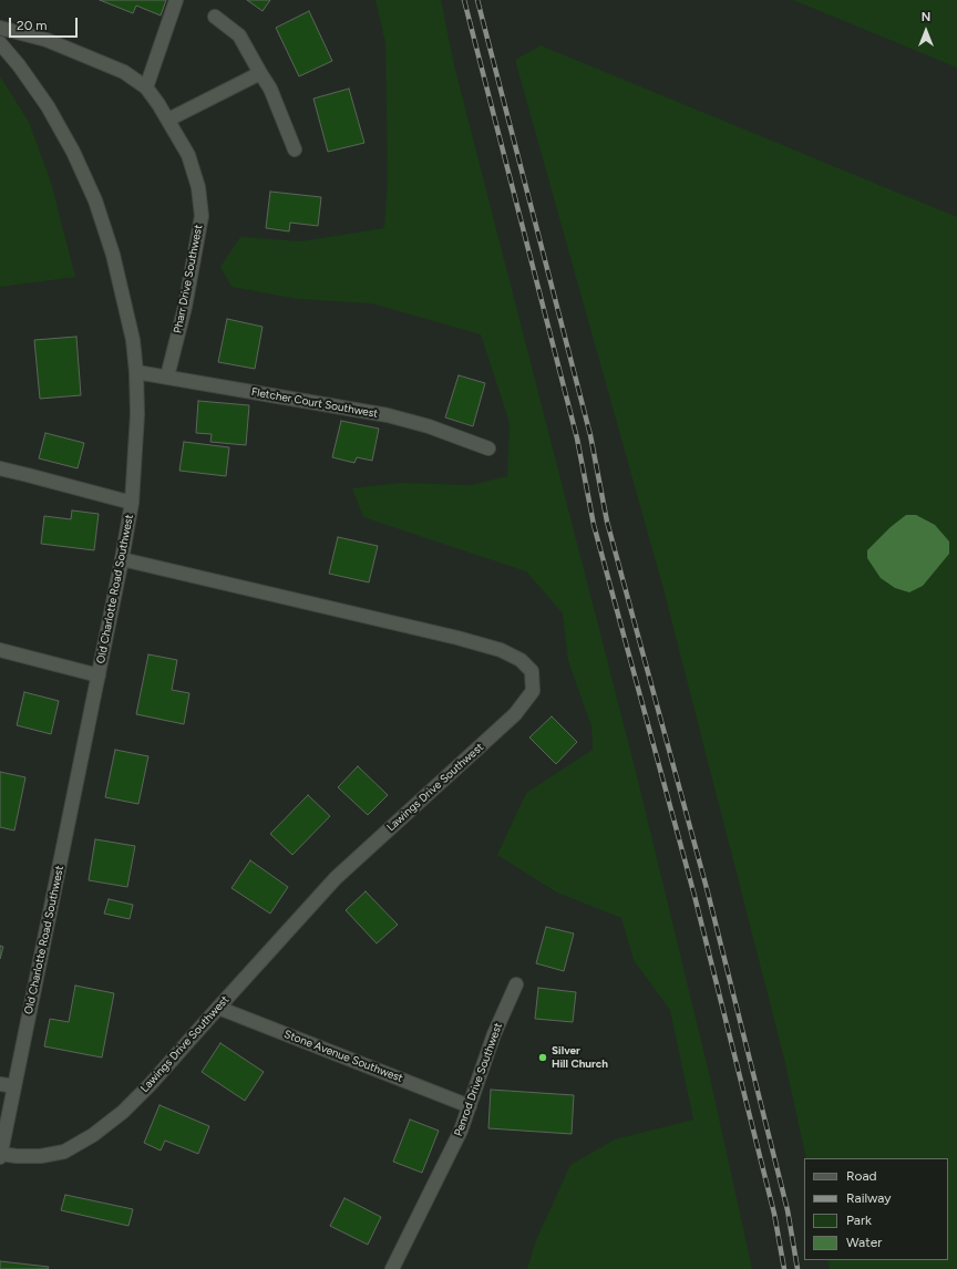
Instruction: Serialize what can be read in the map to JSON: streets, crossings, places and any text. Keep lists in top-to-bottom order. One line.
{"streets":{"street":["Pharr Drive Southwest","Fletcher Court Southwest","Old Charlotte Road Southwest","Lawings Drive Southwest","Stone Avenue Southwest","Penrod Drive Southwest"]},"crossings":[["Pharr Drive Southwest","Fletcher Court Southwest"],["Fletcher Court Southwest","Old Charlotte Road Southwest"],["Old Charlotte Road Southwest","Lawings Drive Southwest"],["Lawings Drive Southwest","Stone Avenue Southwest"],["Stone Avenue Southwest","Penrod Drive Southwest"]],"places":["Silver Hill Church"],"legend":["Road","Railway","Park","Water"],"scale_bar":"20 m","north":"top"}
